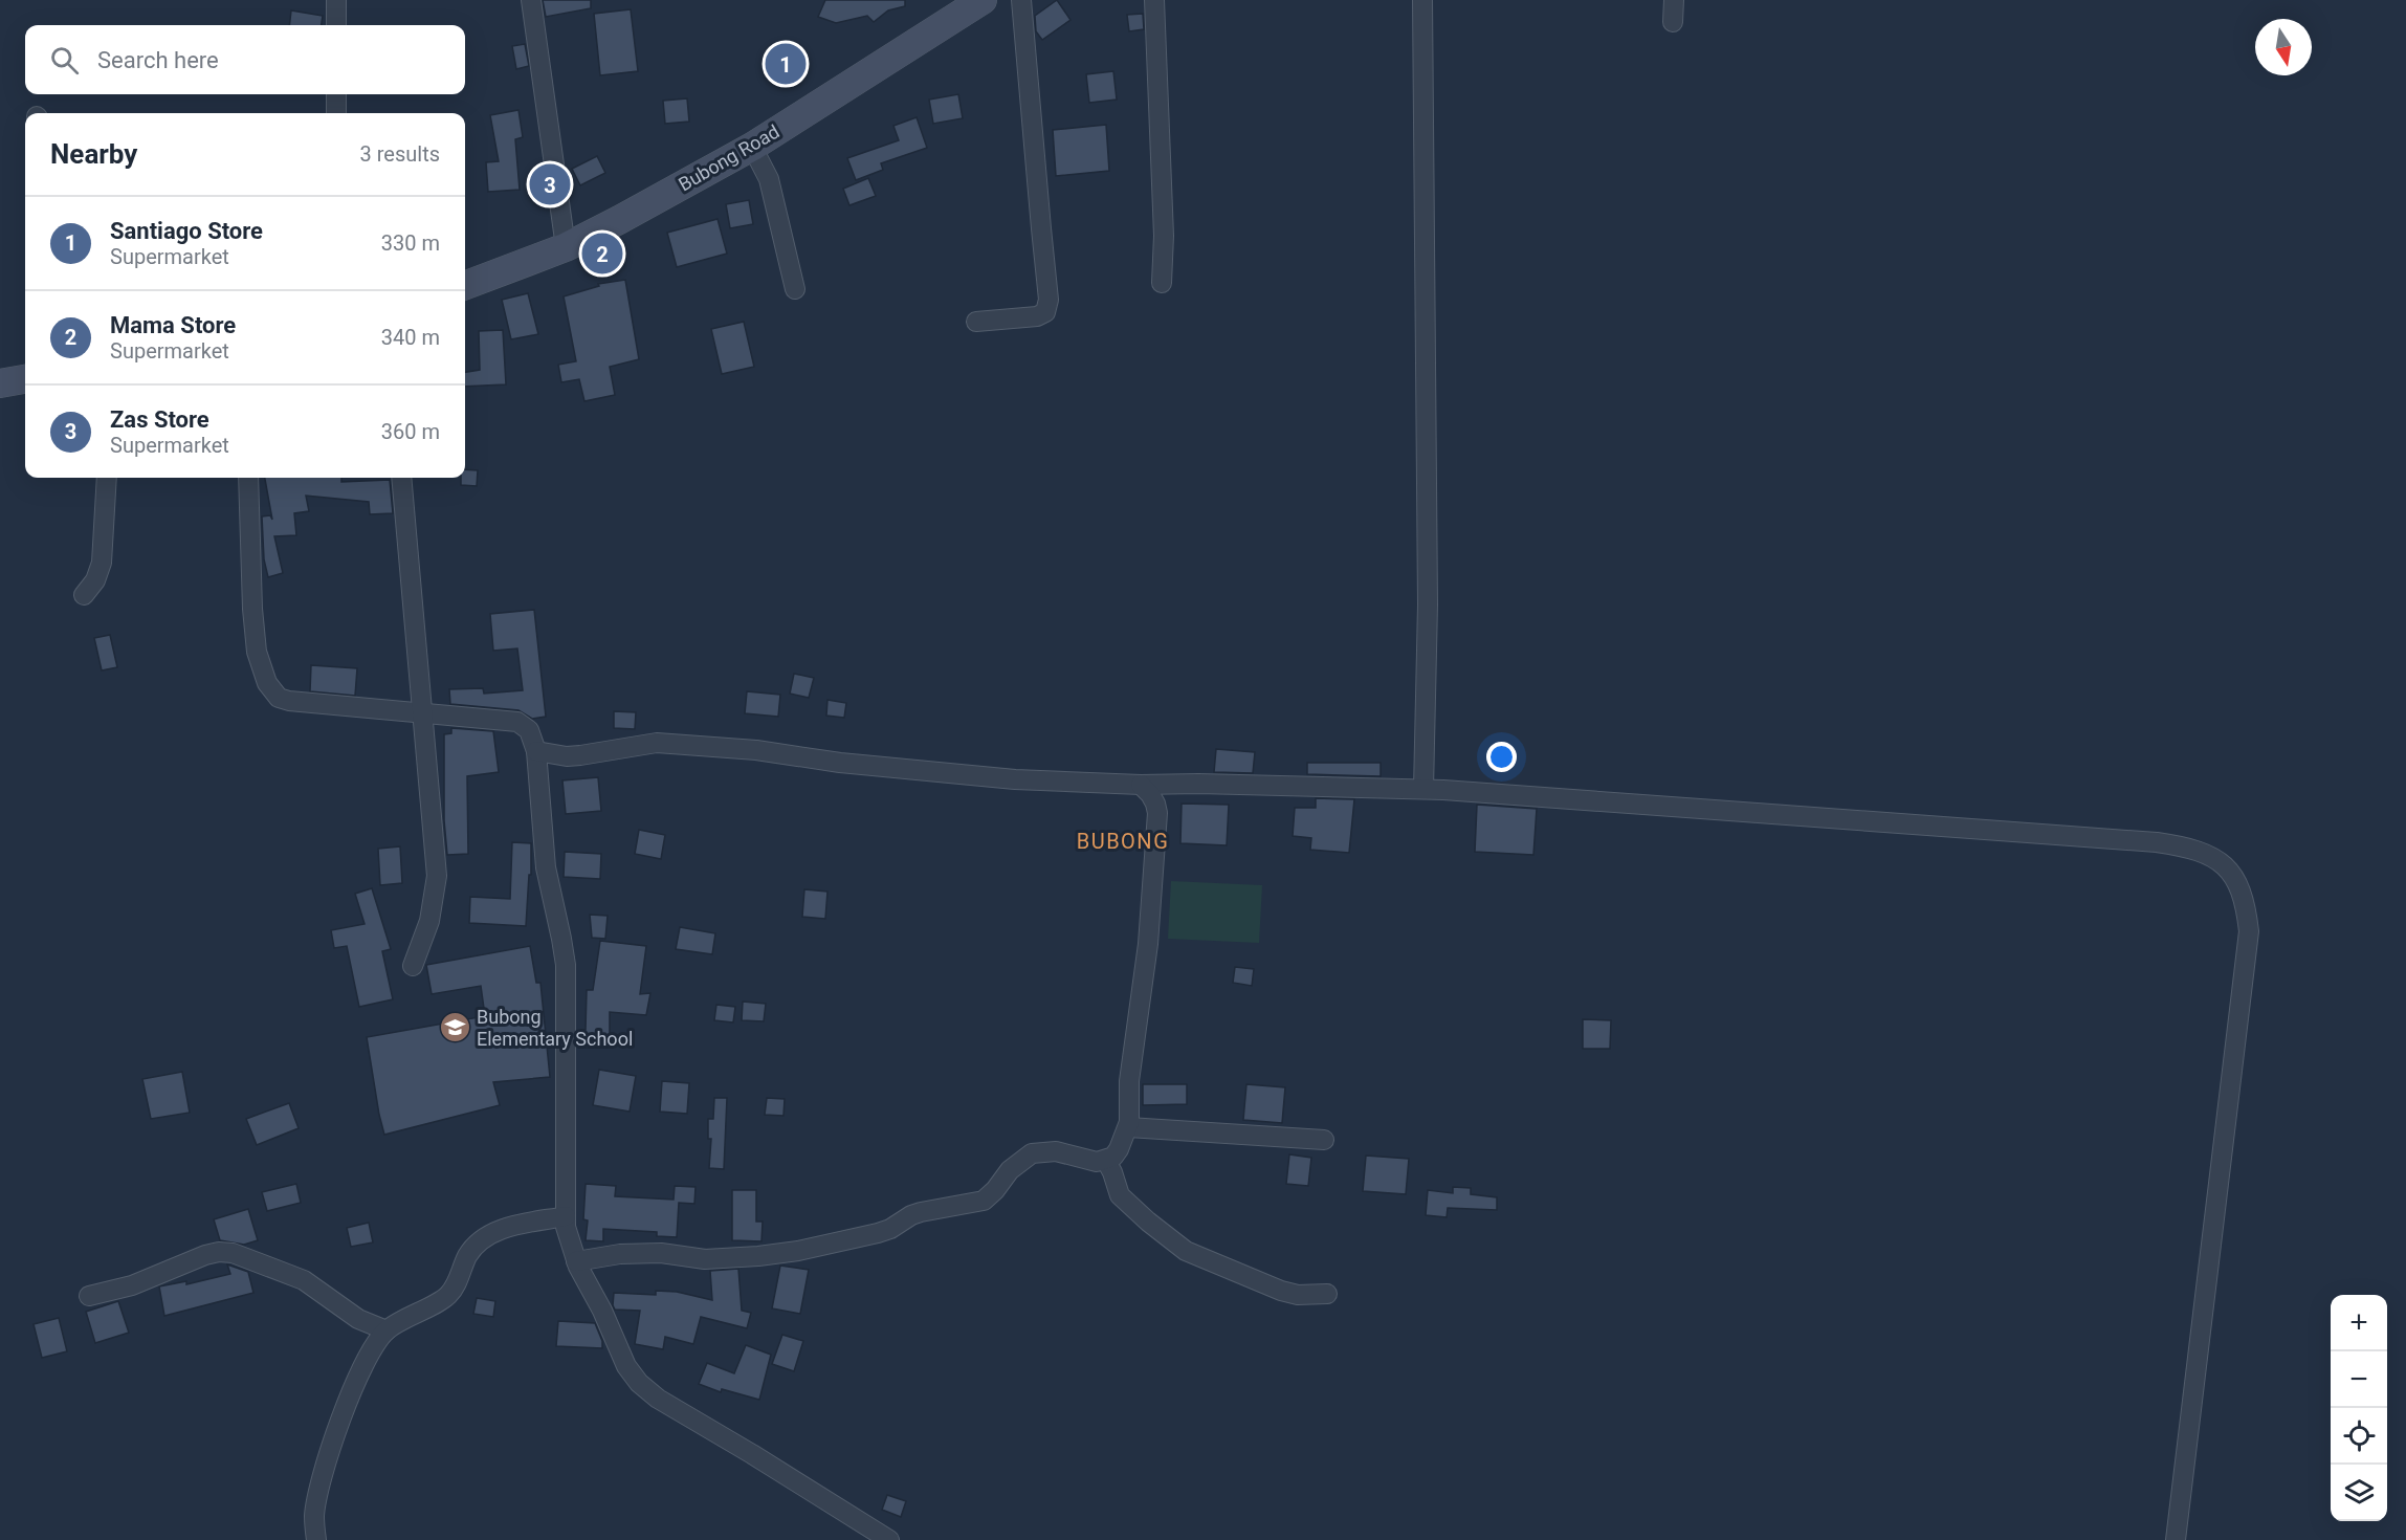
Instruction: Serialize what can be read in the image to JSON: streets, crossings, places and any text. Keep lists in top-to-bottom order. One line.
{"streets":{"main road":["Bubong Road"]},"districts":["BUBONG"],"places":{"school or university":["Bubong Elementary School"]},"north":"bottom","page":{"search":"Search here","pins":["1","3","2"],"heading":["Nearby","3 results"],"list":[{"mark":"1","name":"Santiago Store","note":"Supermarket","value":"330 m"},{"mark":"2","name":"Mama Store","note":"Supermarket","value":"340 m"},{"mark":"3","name":"Zas Store","note":"Supermarket","value":"360 m"}],"map_buttons":["+","−"]}}
